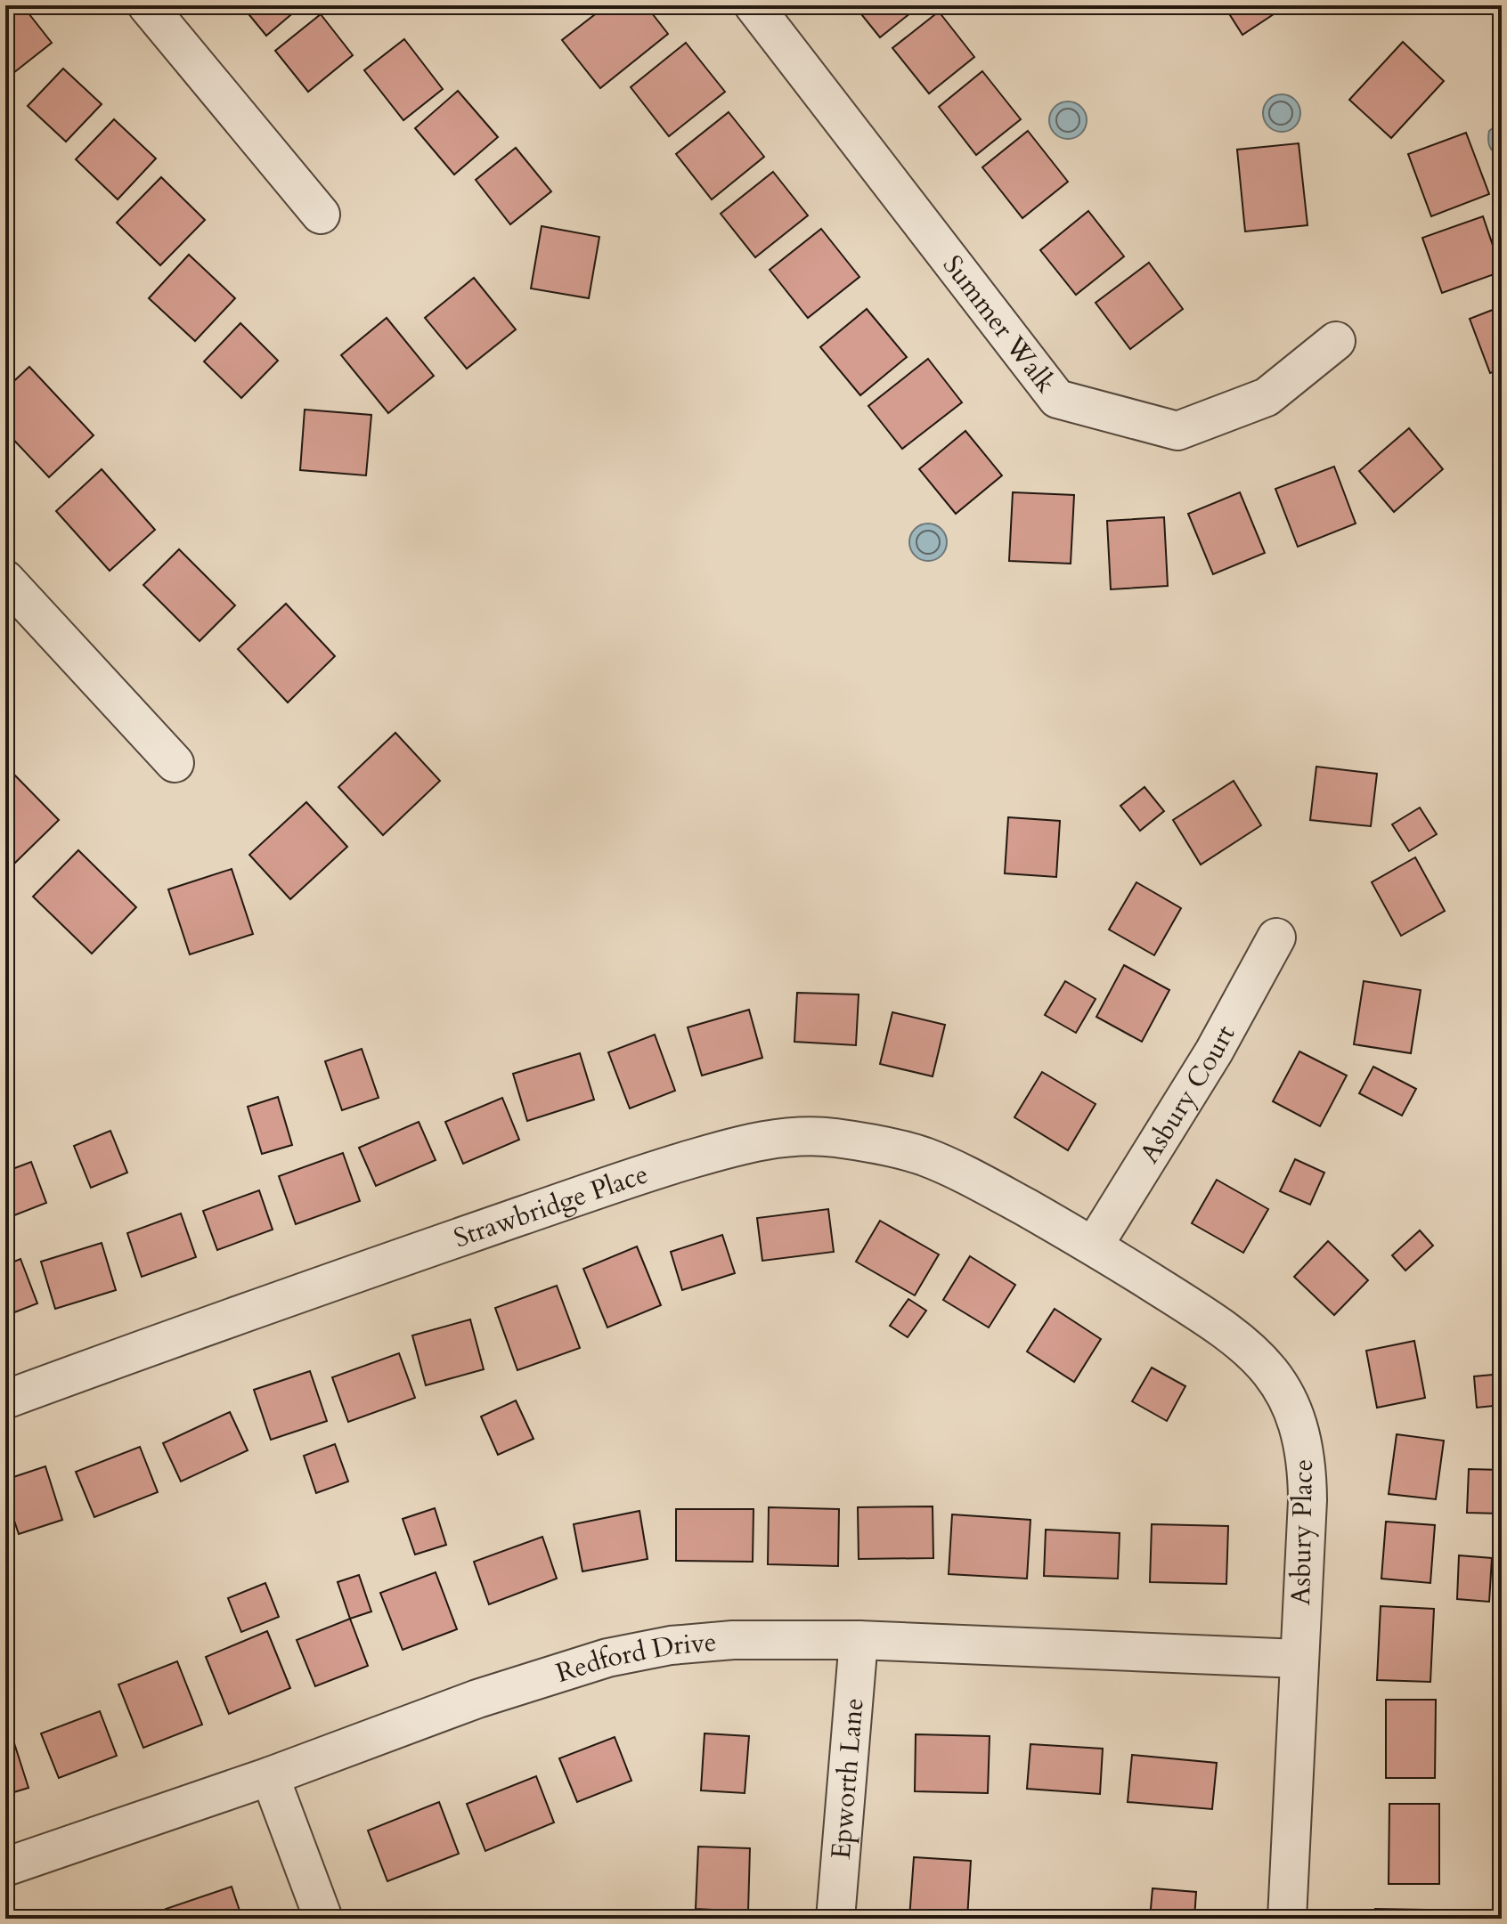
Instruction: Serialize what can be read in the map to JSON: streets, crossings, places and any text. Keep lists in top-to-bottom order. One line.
{"streets":{"street":["Summer Walk","Asbury Court","Strawbridge Place","Asbury Place","Redford Drive","Epworth Lane"]},"crossings":[["Asbury Court","Strawbridge Place"],["Asbury Court","Asbury Place"],["Strawbridge Place","Asbury Place"],["Asbury Place","Redford Drive"],["Redford Drive","Epworth Lane"]]}
